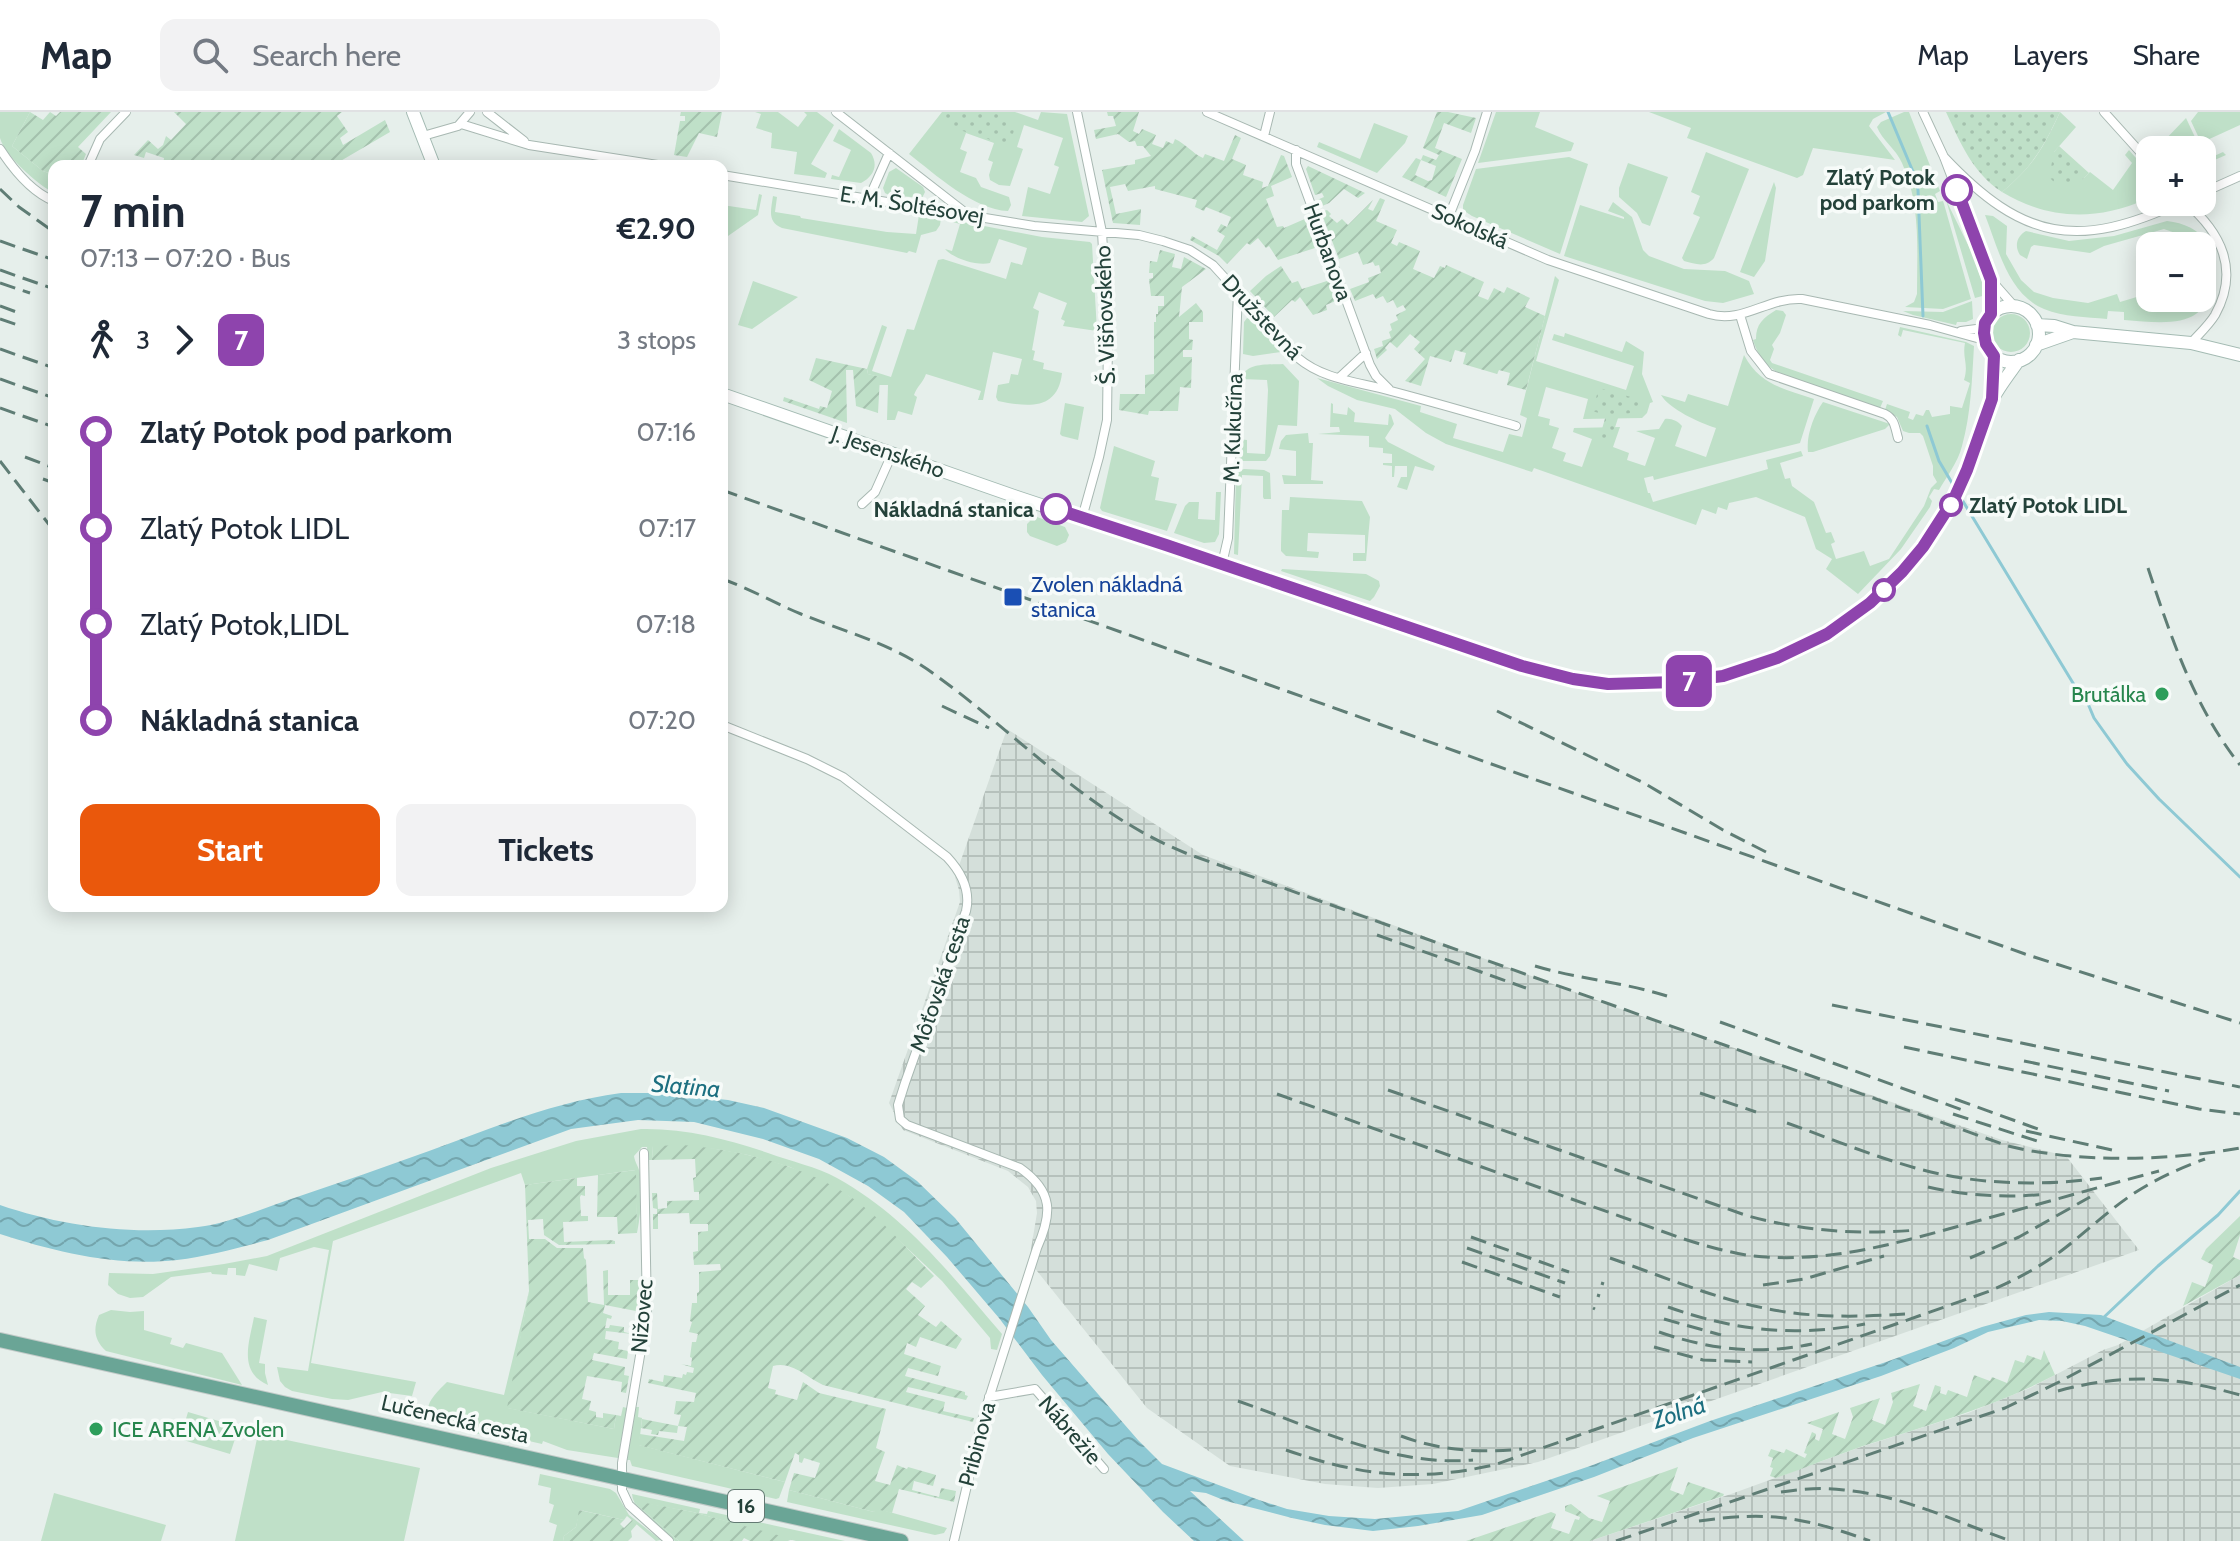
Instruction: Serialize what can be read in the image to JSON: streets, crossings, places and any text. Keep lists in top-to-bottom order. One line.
{"streets":{"main road":["Lučenecká cesta","16"],"street":["E. M. Šoltésovej","Sokolská","Hurbanova","Š. Višňovského","Družstevná","M. Kukučína","J. Jesenského","Môťovská cesta","Nižovec","Nábrežie","Pribinova"]},"crossings":[["E. M. Šoltésovej","Š. Višňovského"],["E. M. Šoltésovej","Družstevná"],["Sokolská","Hurbanova"],["Sokolská","J. Jesenského"],["Hurbanova","Družstevná"],["Š. Višňovského","Družstevná"],["Š. Višňovského","J. Jesenského"],["Družstevná","M. Kukučína"],["M. Kukučína","J. Jesenského"],["Môťovská cesta","Pribinova"],["Nižovec","Lučenecká cesta"],["Nábrežie","Pribinova"]],"water":["Slatina","Zolná"],"places":{"other":["Zlatý Potok pod parkom","Zlatý Potok LIDL","Nákladná stanica","Brutálka","ICE ARENA Zvolen"],"transit":["Zvolen nákladná stanica"]},"lines":["bus line 7"],"page":{"header":"Map","search":"Search here","nav":["Map","Layers","Share"],"on_map":"7","map_buttons":["+","−"],"heading":["7 min","07:13 – 07:20 · Bus","€2.90"],"legs":["3","7","3 stops"],"list":[{"name":"Zlatý Potok pod parkom","value":"07:16"},{"name":"Zlatý Potok LIDL","value":"07:17"},{"name":"Zlatý Potok,LIDL","value":"07:18"},{"name":"Nákladná stanica","value":"07:20"}],"buttons":["Start","Tickets"]}}
